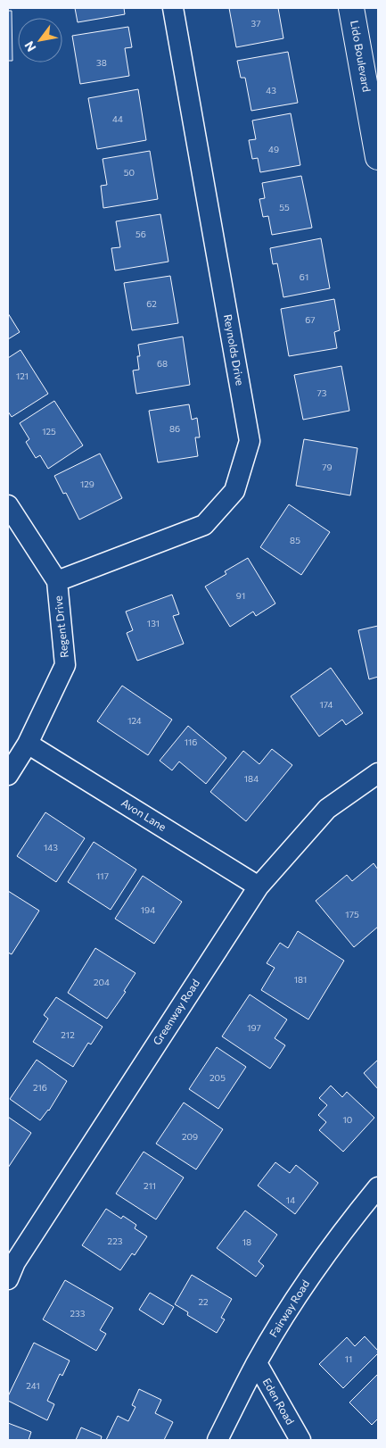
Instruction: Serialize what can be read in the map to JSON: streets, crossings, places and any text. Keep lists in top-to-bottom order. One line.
{"streets":{"highway":["Lido Boulevard"],"street":["Reynolds Drive","Regent Drive","Avon Lane","Greenway Road","Fairway Road","Eden Road"]},"crossings":[["Reynolds Drive","Regent Drive"],["Regent Drive","Avon Lane"],["Avon Lane","Greenway Road"],["Fairway Road","Eden Road"]],"house_numbers":["37","38","43","44","49","50","55","56","61","62","67","68","121","73","86","125","79","129","85","91","131","174","124","116","184","143","117","194","175","181","204","197","212","205","216","10","209","211","14","223","18","22","233","11","241"],"north":"bottom left"}
